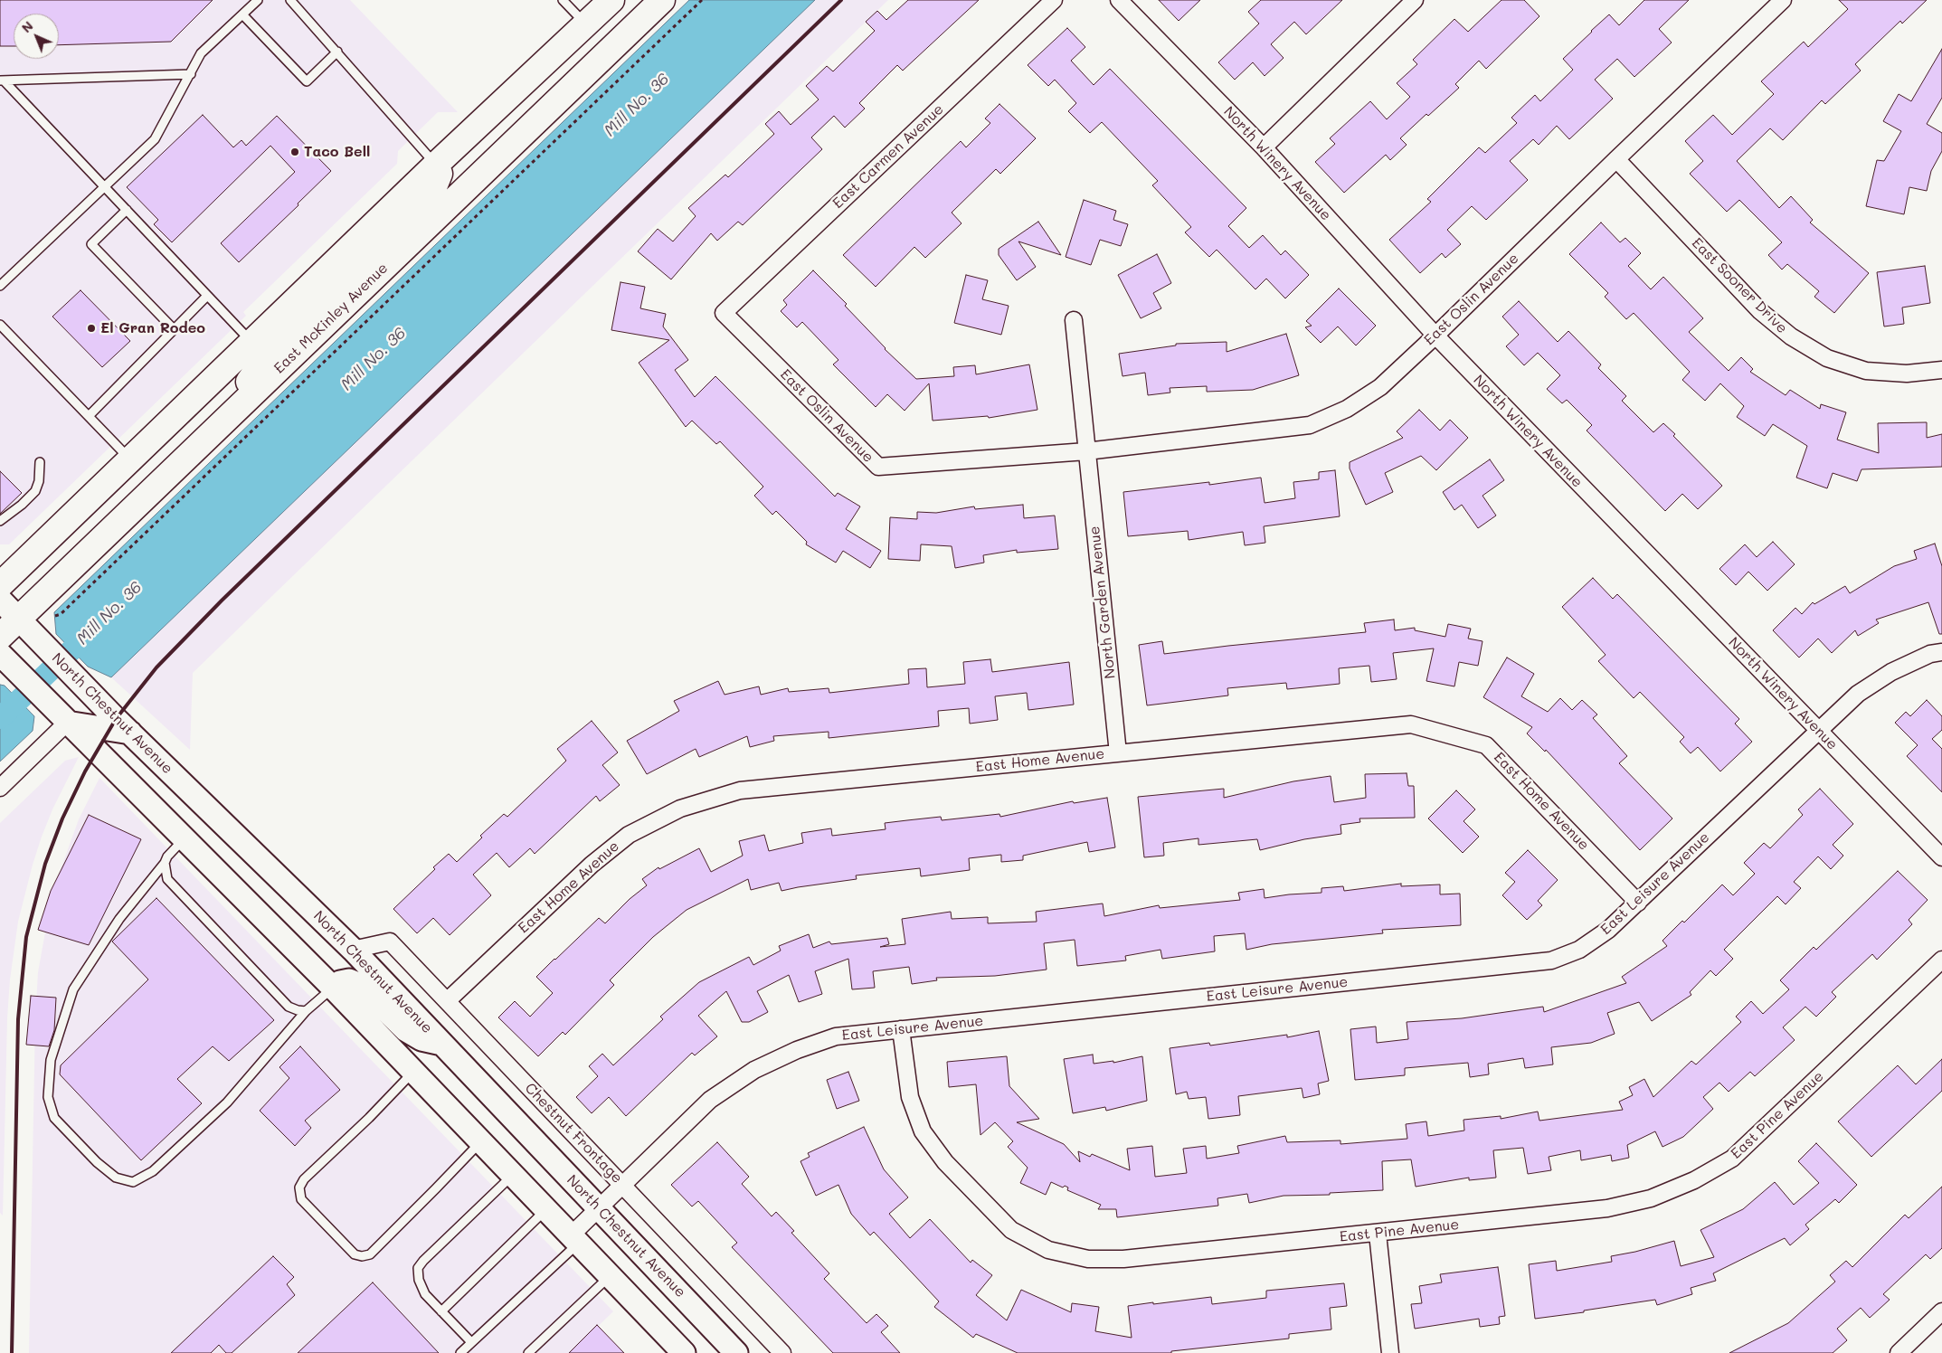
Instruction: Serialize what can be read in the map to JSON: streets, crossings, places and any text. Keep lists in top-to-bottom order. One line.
{"streets":{"main road":["East McKinley Avenue","North Chestnut Avenue"],"street":["East Carmen Avenue","North Winery Avenue","East Sooner Drive","East Oslin Avenue","North Garden Avenue","East Home Avenue","East Leisure Avenue","East Pine Avenue","Chestnut Frontage"]},"crossings":[["East Carmen Avenue","East Oslin Avenue"],["North Winery Avenue","East Oslin Avenue"],["North Winery Avenue","East Leisure Avenue"],["East Sooner Drive","East Oslin Avenue"],["East Oslin Avenue","North Garden Avenue"],["East McKinley Avenue","North Chestnut Avenue"],["North Garden Avenue","East Home Avenue"],["North Chestnut Avenue","East Leisure Avenue"],["North Chestnut Avenue","Chestnut Frontage"],["East Home Avenue","East Leisure Avenue"],["East Home Avenue","Chestnut Frontage"],["East Leisure Avenue","East Pine Avenue"],["East Leisure Avenue","Chestnut Frontage"]],"water":["Mill No. 36"],"places":["Taco Bell","El Gran Rodeo"],"north":"top left"}
